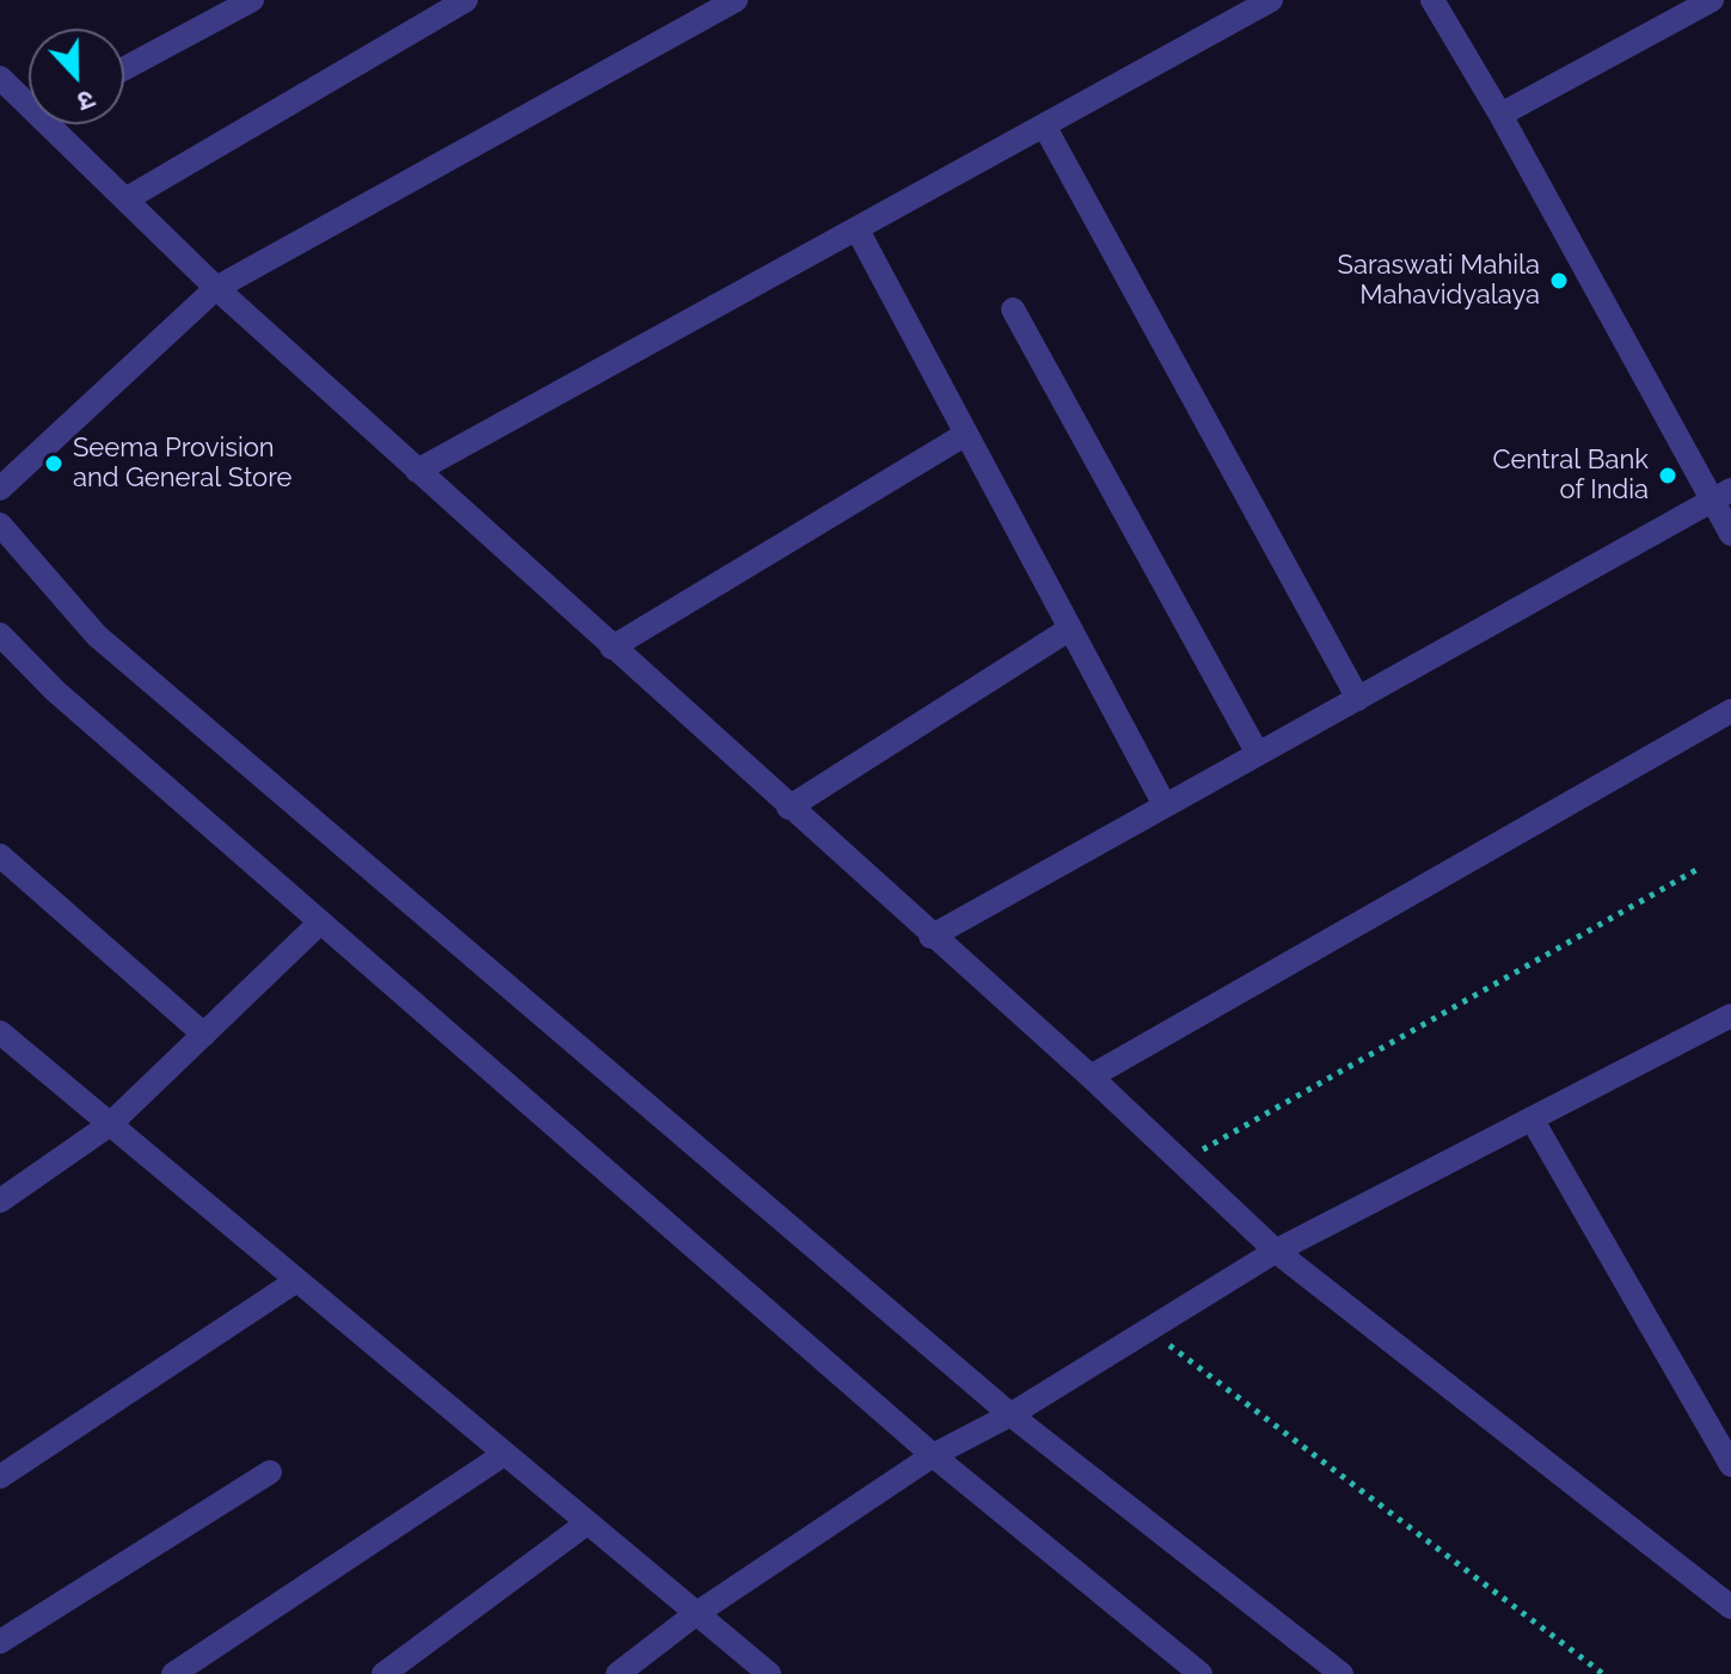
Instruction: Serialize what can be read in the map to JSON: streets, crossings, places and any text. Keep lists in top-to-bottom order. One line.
{"places":["Saraswati Mahila Mahavidyalaya","Seema Provision and General Store","Central Bank of India"],"north":"bottom"}
